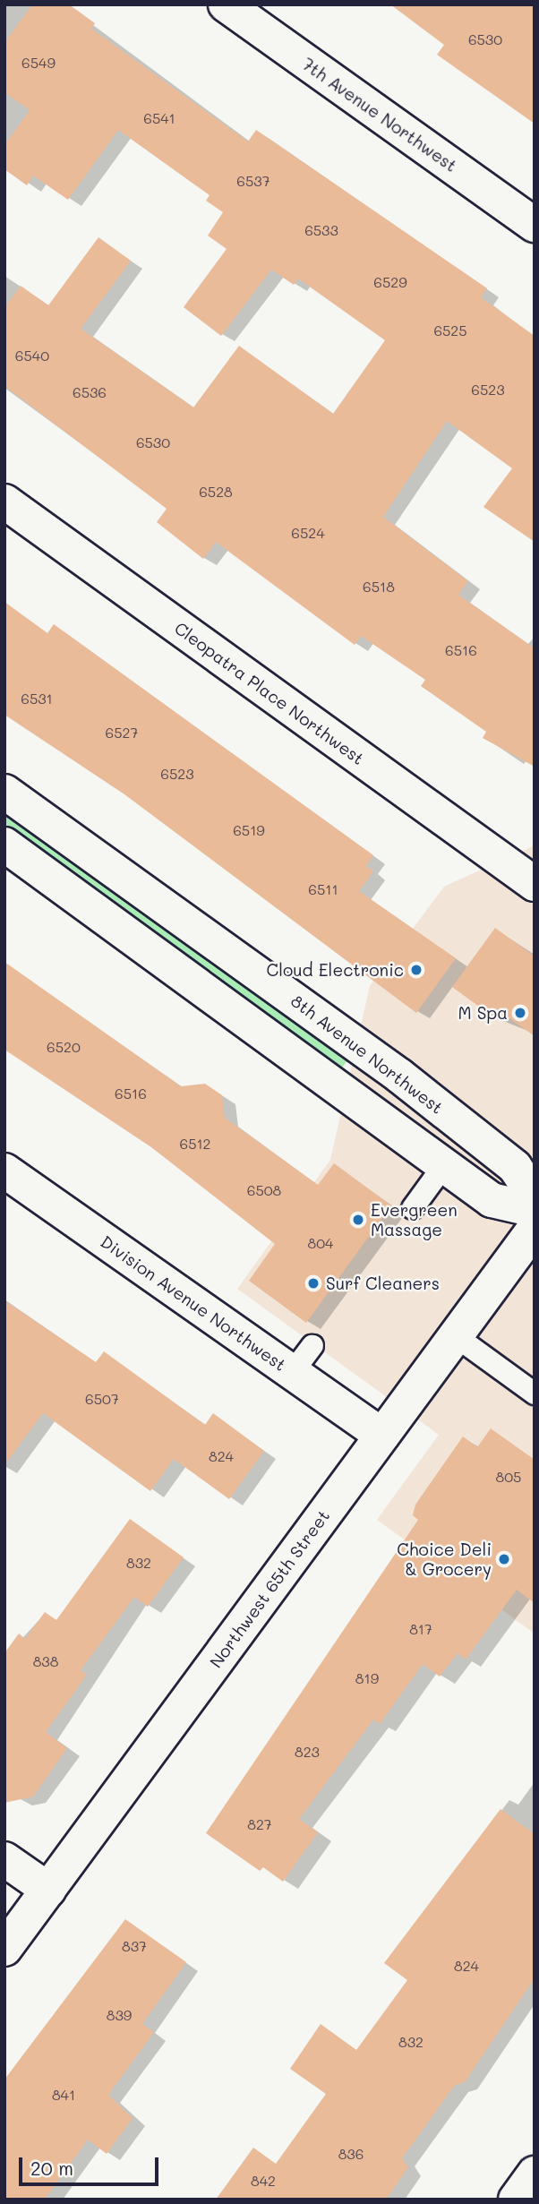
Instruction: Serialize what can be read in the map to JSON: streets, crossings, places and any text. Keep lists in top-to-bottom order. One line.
{"streets":{"street":["7th Avenue Northwest","Cleopatra Place Northwest","8th Avenue Northwest","Division Avenue Northwest","Northwest 65th Street"]},"crossings":[["Division Avenue Northwest","Northwest 65th Street"]],"places":["Cloud Electronic","M Spa","Evergreen Massage","Surf Cleaners","Choice Deli & Grocery"],"house_numbers":["6530","6549","6541","6537","6533","6529","6525","6540","6523","6536","6530","6528","6524","6518","6516","6531","6527","6523","6519","6511","6520","6516","6512","6508","804","6507","824","805","832","817","838","819","823","827","837","824","839","832","841","836","842"],"scale_bar":"20 m"}
